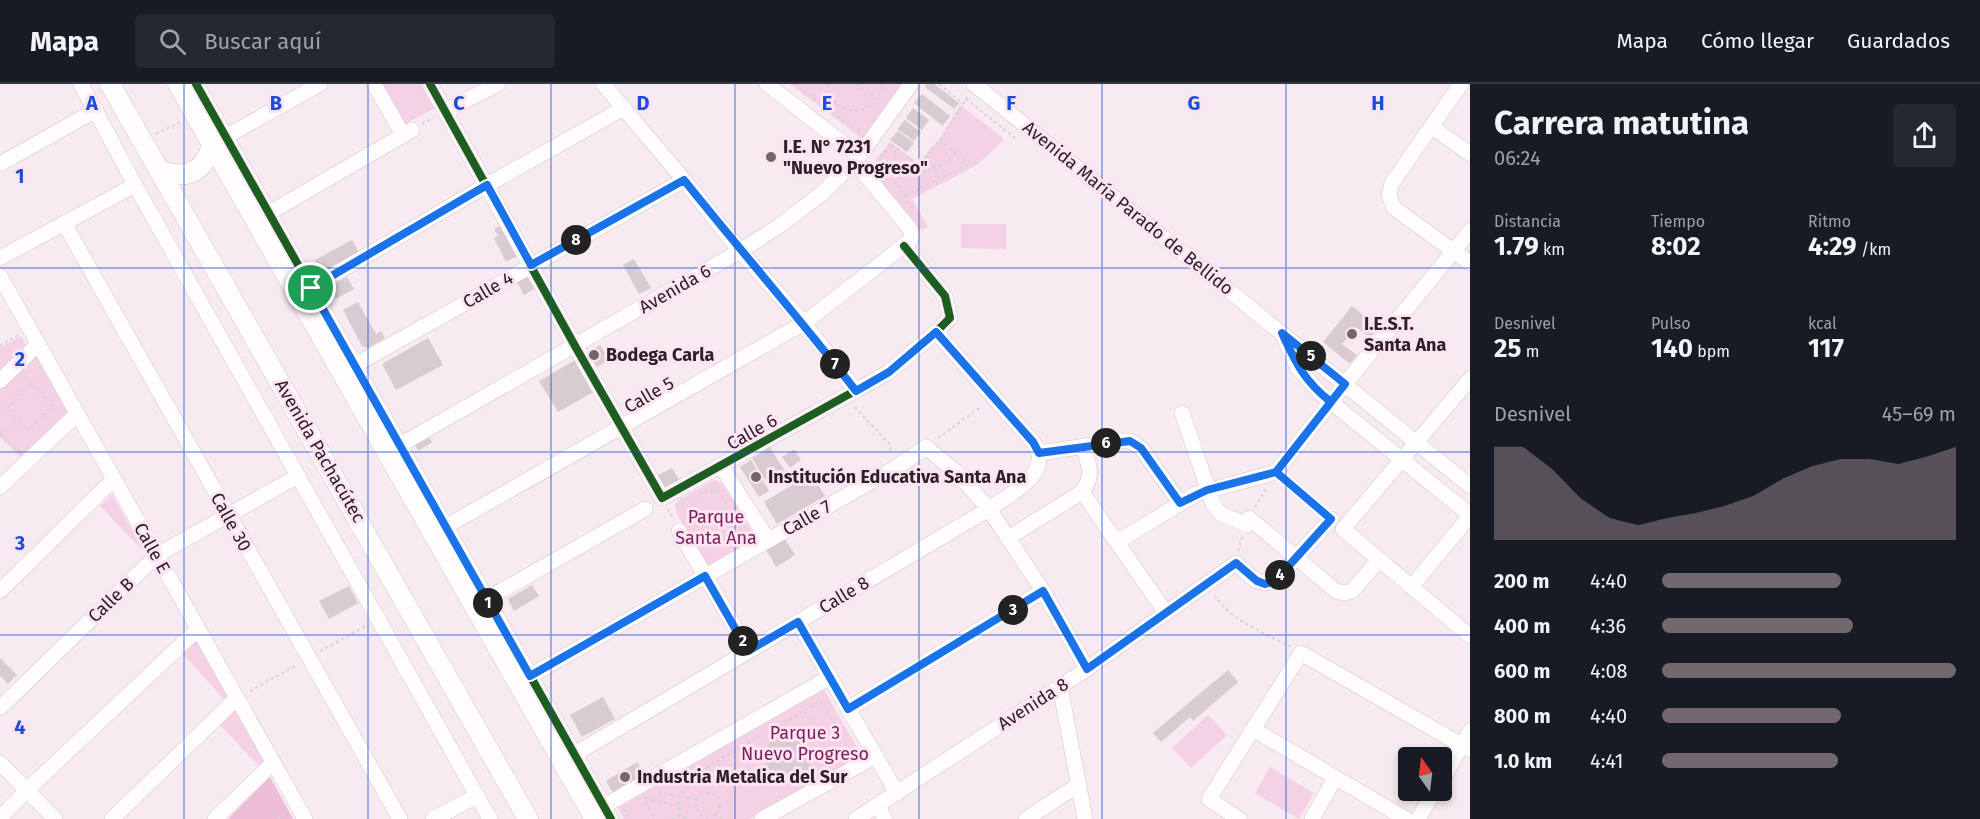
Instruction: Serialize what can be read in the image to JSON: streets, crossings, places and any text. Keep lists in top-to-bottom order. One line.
{"streets":{"main road":["Avenida Pachacútec"],"street":["Avenida María Parado de Bellido","Avenida 6","Calle 4","Calle 5","Calle 6","Calle 7","Calle 30","Calle E","Calle 8","Calle B","Avenida 8"]},"crossings":[["Avenida Pachacútec","Calle B"],["Calle 30","Calle B"],["Calle E","Calle B"]],"parks":["Parque Santa Ana","Parque 3 Nuevo Progreso"],"places":["I.E. N° 7231 \"Nuevo Progreso\"","I.E.S.T. Santa Ana","Bodega Carla","Institución Educativa Santa Ana","Industria Metalica del Sur"],"north":"top","page":{"header":"Mapa","search":"Buscar aquí","nav":["Mapa","Cómo llegar","Guardados"],"heading":["Carrera matutina","06:24"],"stats":[["Distancia","1.79 km"],["Tiempo","8:02"],["Ritmo","4:29 /km"],["Desnivel","25 m"],["Pulso","140 bpm"],["kcal","117"]],"pins":["8","5","7","6","4","1","3","2"],"chart":["Desnivel","45–69 m"],"list":[{"name":"200 m","note":"4:40"},{"name":"400 m","note":"4:36"},{"name":"600 m","note":"4:08"},{"name":"800 m","note":"4:40"},{"name":"1.0 km","note":"4:41"}]},"grid":{"columns":["A","B","C","D","E","F","G","H"],"rows":["1","2","3","4"]}}
